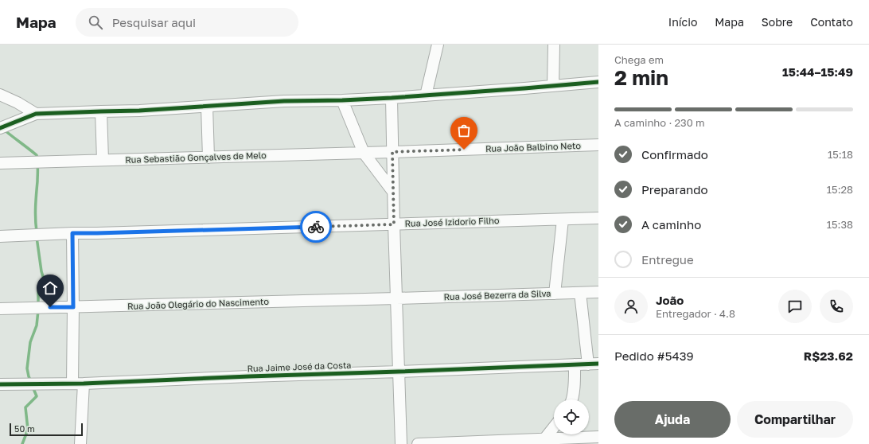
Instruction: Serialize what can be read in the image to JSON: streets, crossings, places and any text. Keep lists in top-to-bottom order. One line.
{"streets":{"street":["Rua João Balbino Neto","Rua Sebastião Gonçalves de Melo","Rua José Izidorio Filho","Rua José Bezerra da Silva","Rua João Olegário do Nascimento","Rua Jaime José da Costa"]},"crossings":[["Rua João Balbino Neto","Rua Sebastião Gonçalves de Melo"],["Rua José Bezerra da Silva","Rua João Olegário do Nascimento"]],"scale_bar":"50 m","page":{"header":"Mapa","search":"Pesquisar aqui","nav":["Início","Mapa","Sobre","Contato"],"heading":["2 min","Chega em","15:44–15:49"],"panel":["João","Entregador · 4.8","Pedido #5439","R$23.62"],"bar":"A caminho · 230 m","list":[["Confirmado","15:18"],["Preparando","15:28"],["A caminho","15:38"],"Entregue"],"buttons":["Ajuda","Compartilhar"],"scale":"50 m"}}
